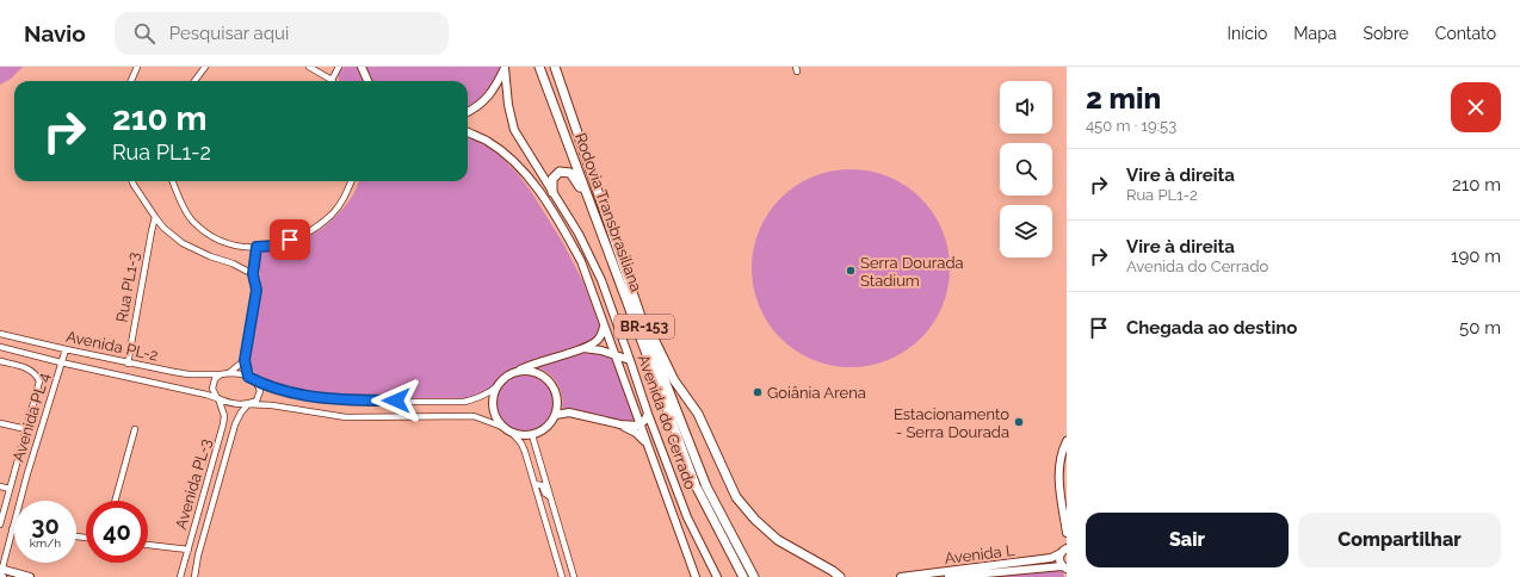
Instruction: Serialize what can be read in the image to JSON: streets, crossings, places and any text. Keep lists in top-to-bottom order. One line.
{"streets":{"highway":["Rodovia Transbrasiliana","BR-153"],"main road":["Avenida do Cerrado","Avenida L"],"street":["Rua PL1-3","Avenida PL-2","Avenida PL 4","Avenida PL-3"]},"crossings":[["Rua PL1-3","Avenida PL-2"],["Avenida PL-2","Avenida PL 4"],["Avenida PL-2","Avenida PL-3"]],"places":["Serra Dourada Stadium","Goiânia Arena","Estacionamento - Serra Dourada"],"page":{"header":"Navio","search":"Pesquisar aqui","nav":["Início","Mapa","Sobre","Contato"],"heading":["2 min","450 m · 19:53"],"turn":["210 m","Rua PL1-2"],"list":[{"name":"Vire à direita","note":"Rua PL1-2","value":"210 m"},{"name":"Vire à direita","note":"Avenida do Cerrado","value":"190 m"},{"name":"Chegada ao destino","value":"50 m"}],"speed":"30 km/h","limit":"40","buttons":["Sair","Compartilhar"]}}
